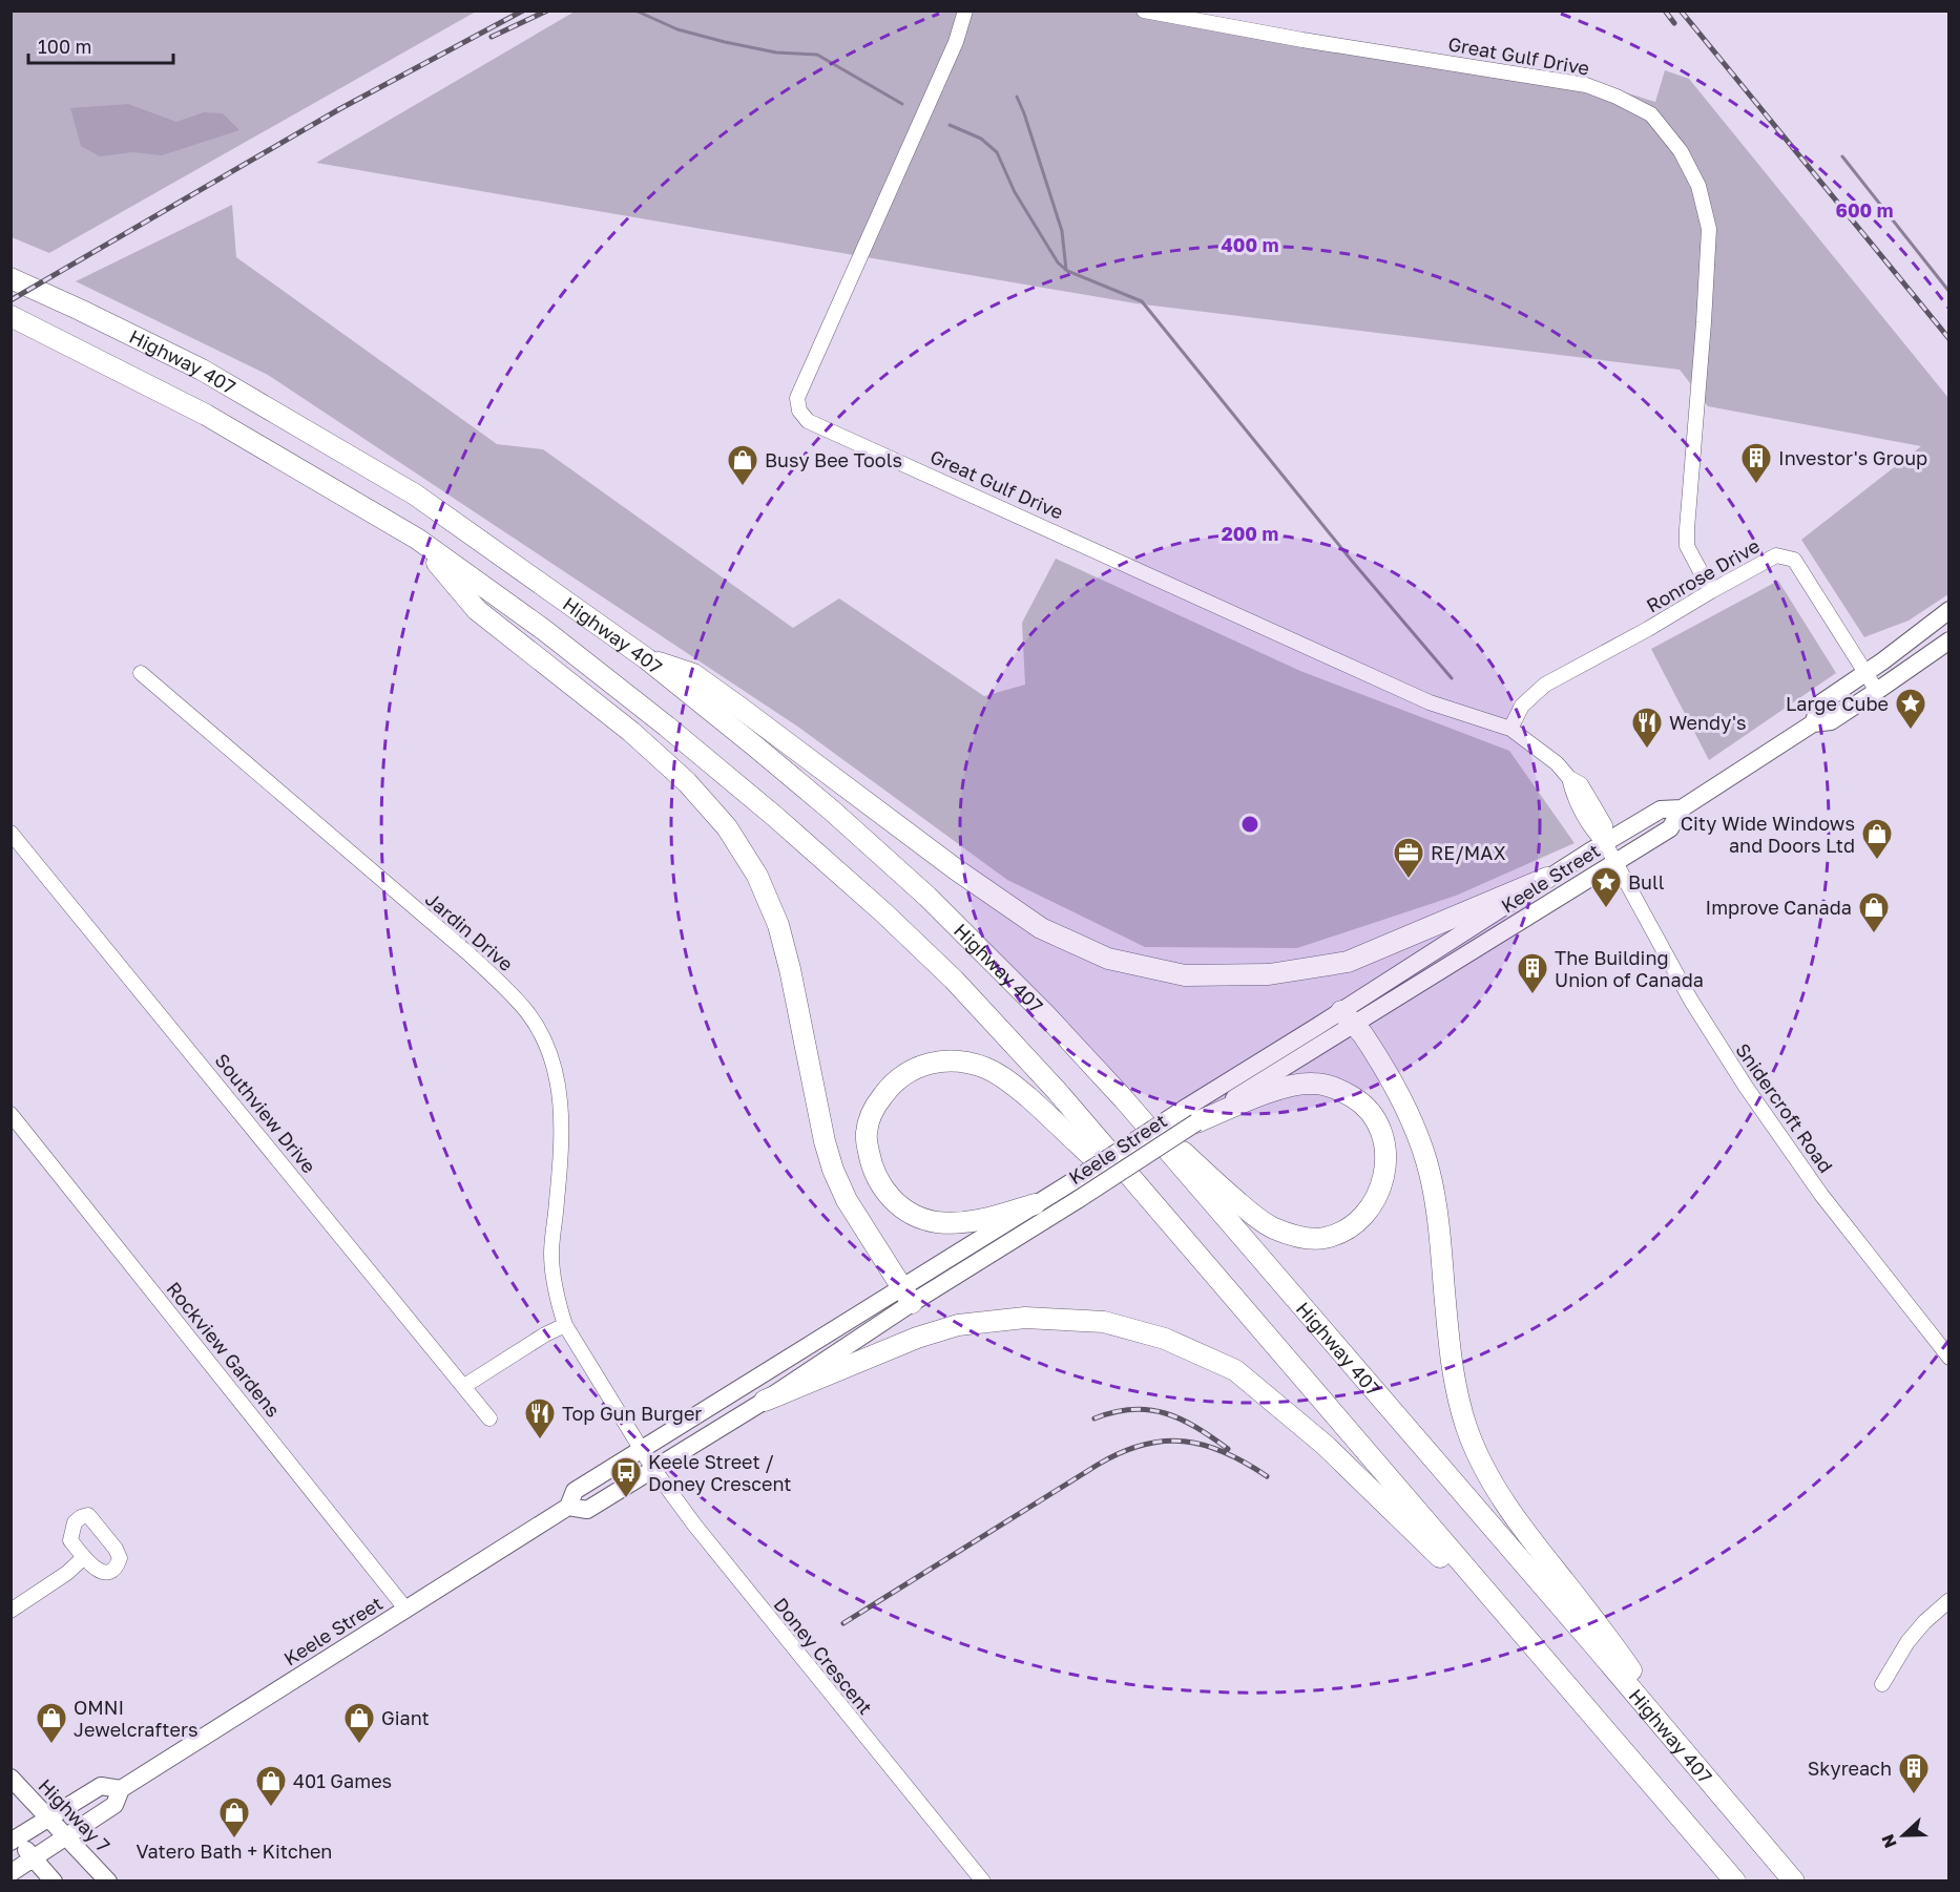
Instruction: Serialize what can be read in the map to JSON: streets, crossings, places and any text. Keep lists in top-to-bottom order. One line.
{"streets":{"highway":["Highway 407"],"main road":["Keele Street","Highway 7"],"street":["Great Gulf Drive","Ronrose Drive","Jardin Drive","Snidercroft Road","Southview Drive","Rockview Gardens","Doney Crescent"]},"crossings":[["Great Gulf Drive","Ronrose Drive"],["Great Gulf Drive","Keele Street"],["Great Gulf Drive","Snidercroft Road"],["Ronrose Drive","Keele Street"],["Keele Street","Jardin Drive"],["Keele Street","Snidercroft Road"],["Keele Street","Rockview Gardens"],["Keele Street","Doney Crescent"],["Keele Street","Highway 7"],["Jardin Drive","Doney Crescent"]],"places":{"building":["Investor's Group","The Building Union of Canada","Skyreach"],"shop":["Busy Bee Tools","City Wide Windows and Doors Ltd","Improve Canada","OMNI Jewelcrafters","Giant","401 Games","Vatero Bath + Kitchen"],"place":["Large Cube","Bull"],"restaurant":["Wendy's","Top Gun Burger"],"office":["RE/MAX"],"bus stop":["Keele Street / Doney Crescent"]},"scale_bar":"100 m","north":"left","rings":["600 m","400 m","200 m"]}
